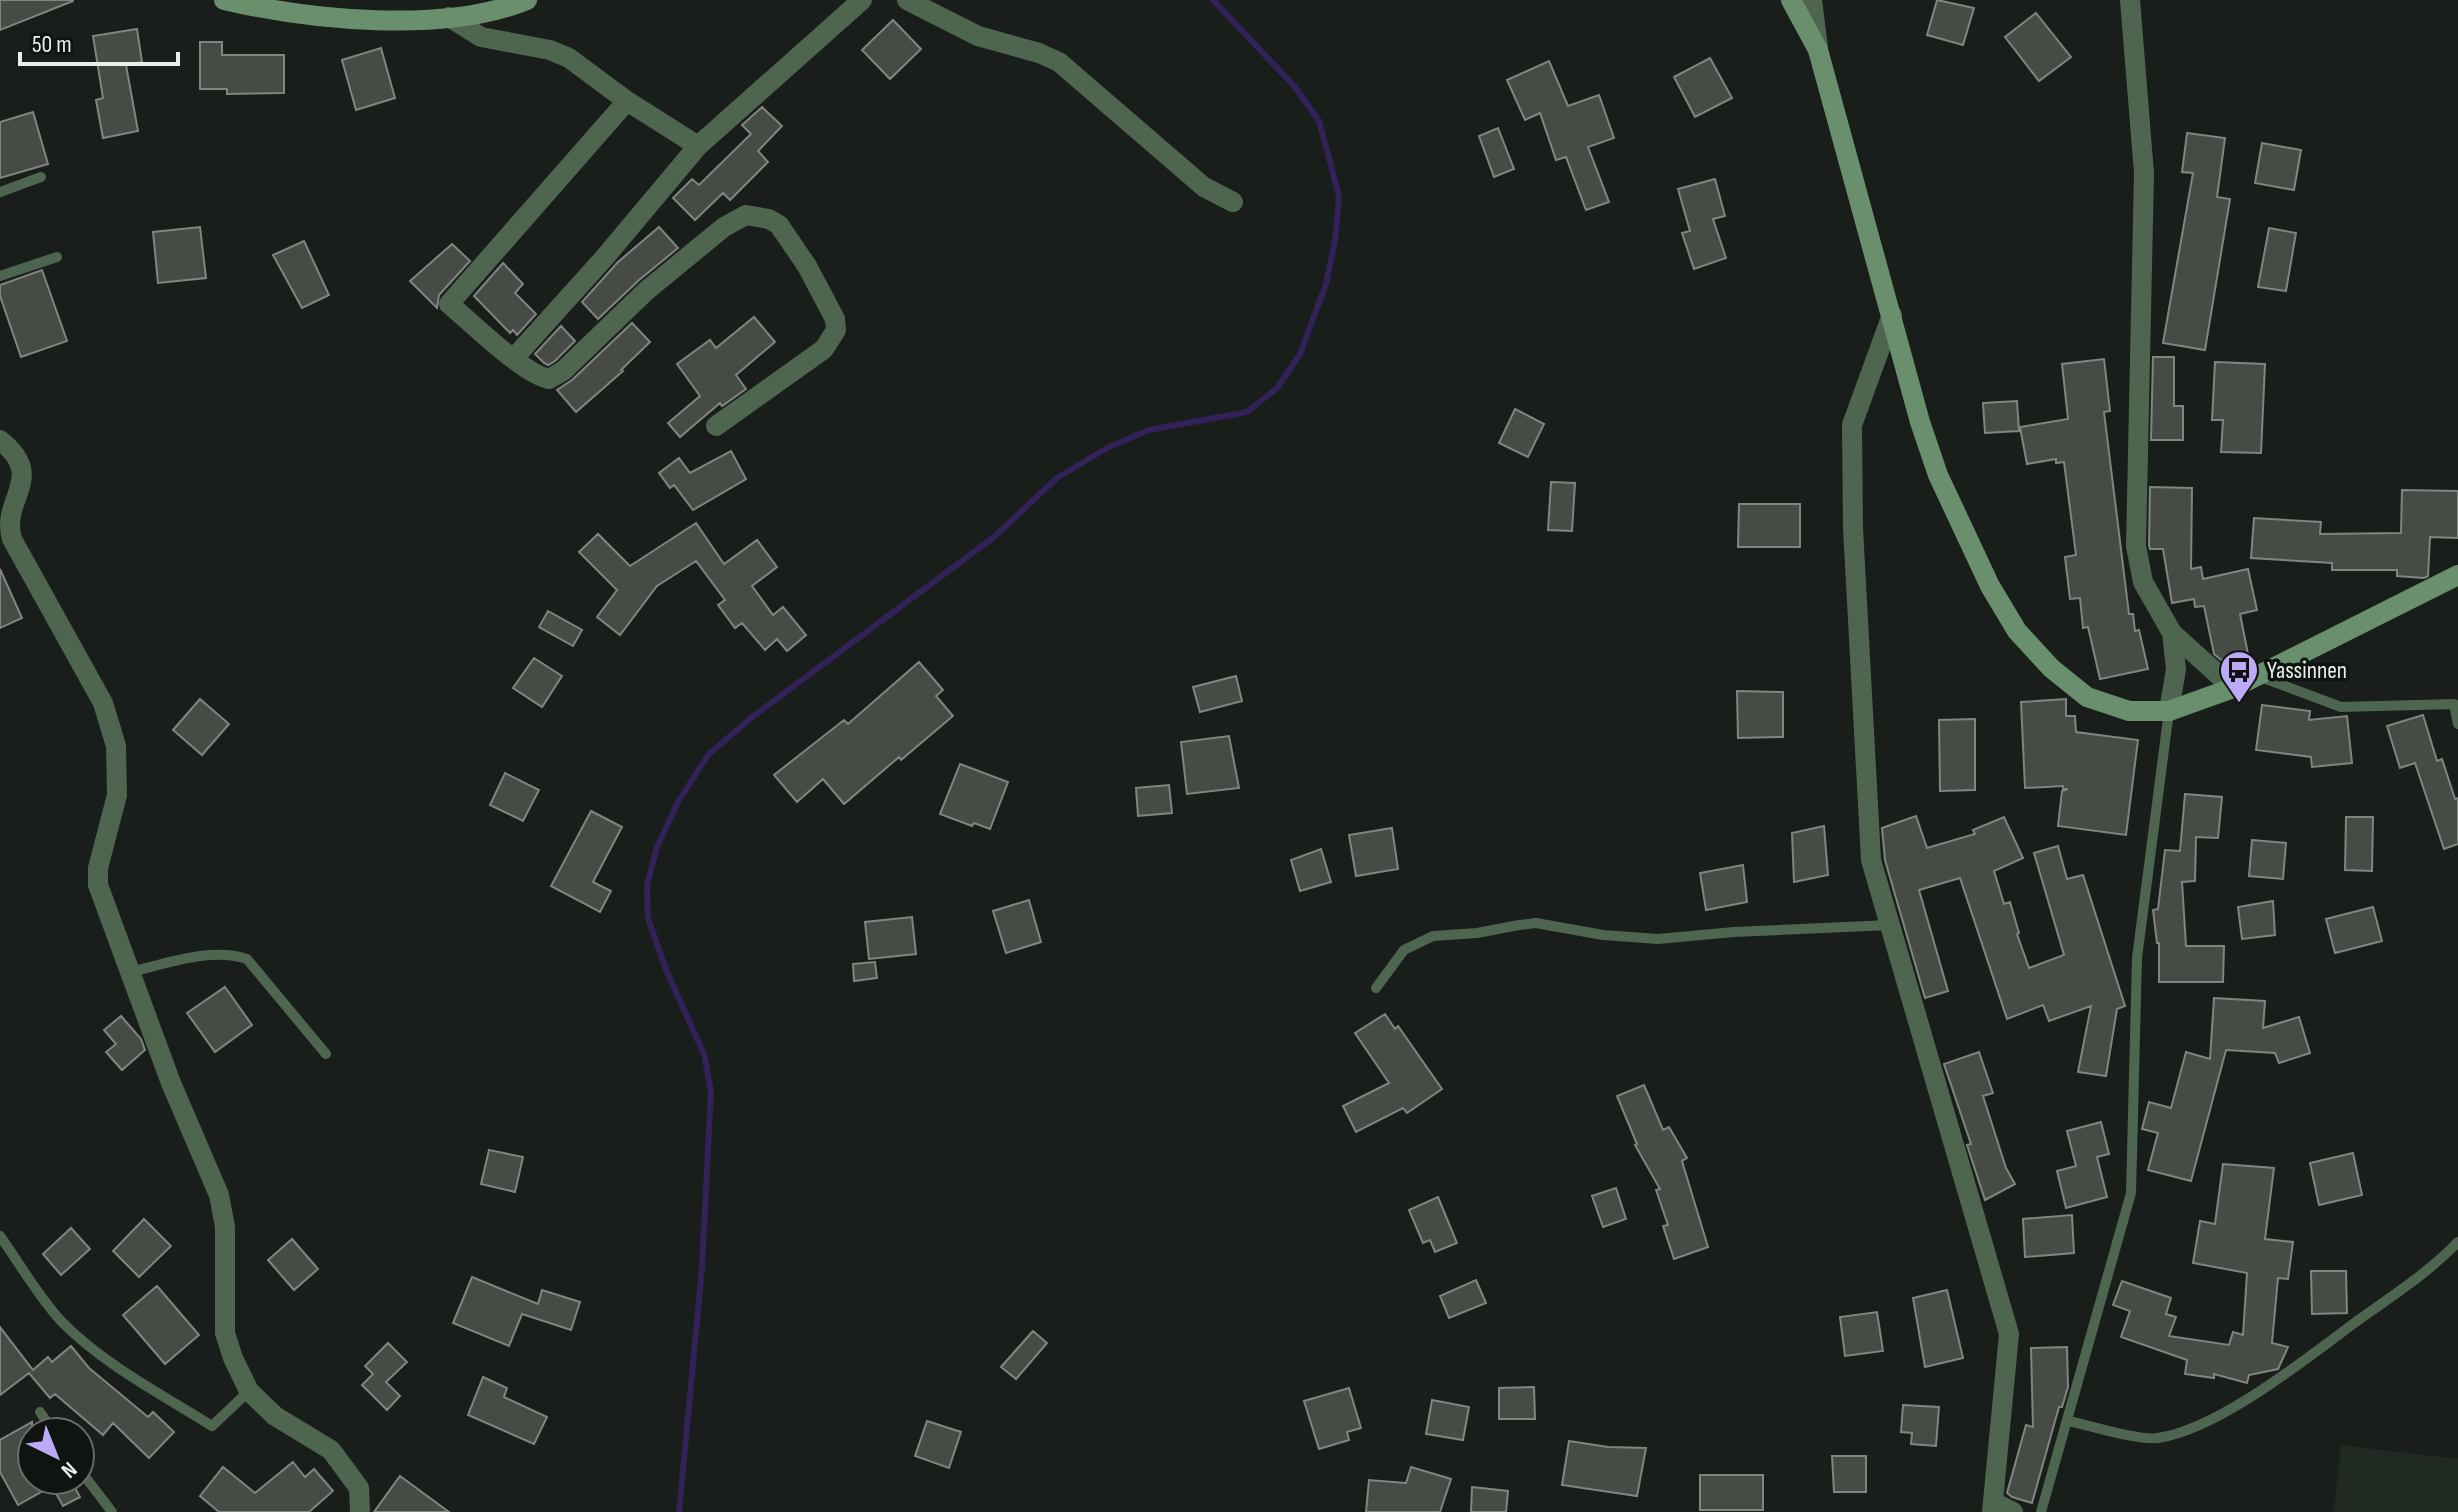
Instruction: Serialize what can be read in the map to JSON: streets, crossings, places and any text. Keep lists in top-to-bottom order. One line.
{"places":{"bus stop":["Yassinnen"]},"scale_bar":"50 m","north":"bottom right"}
